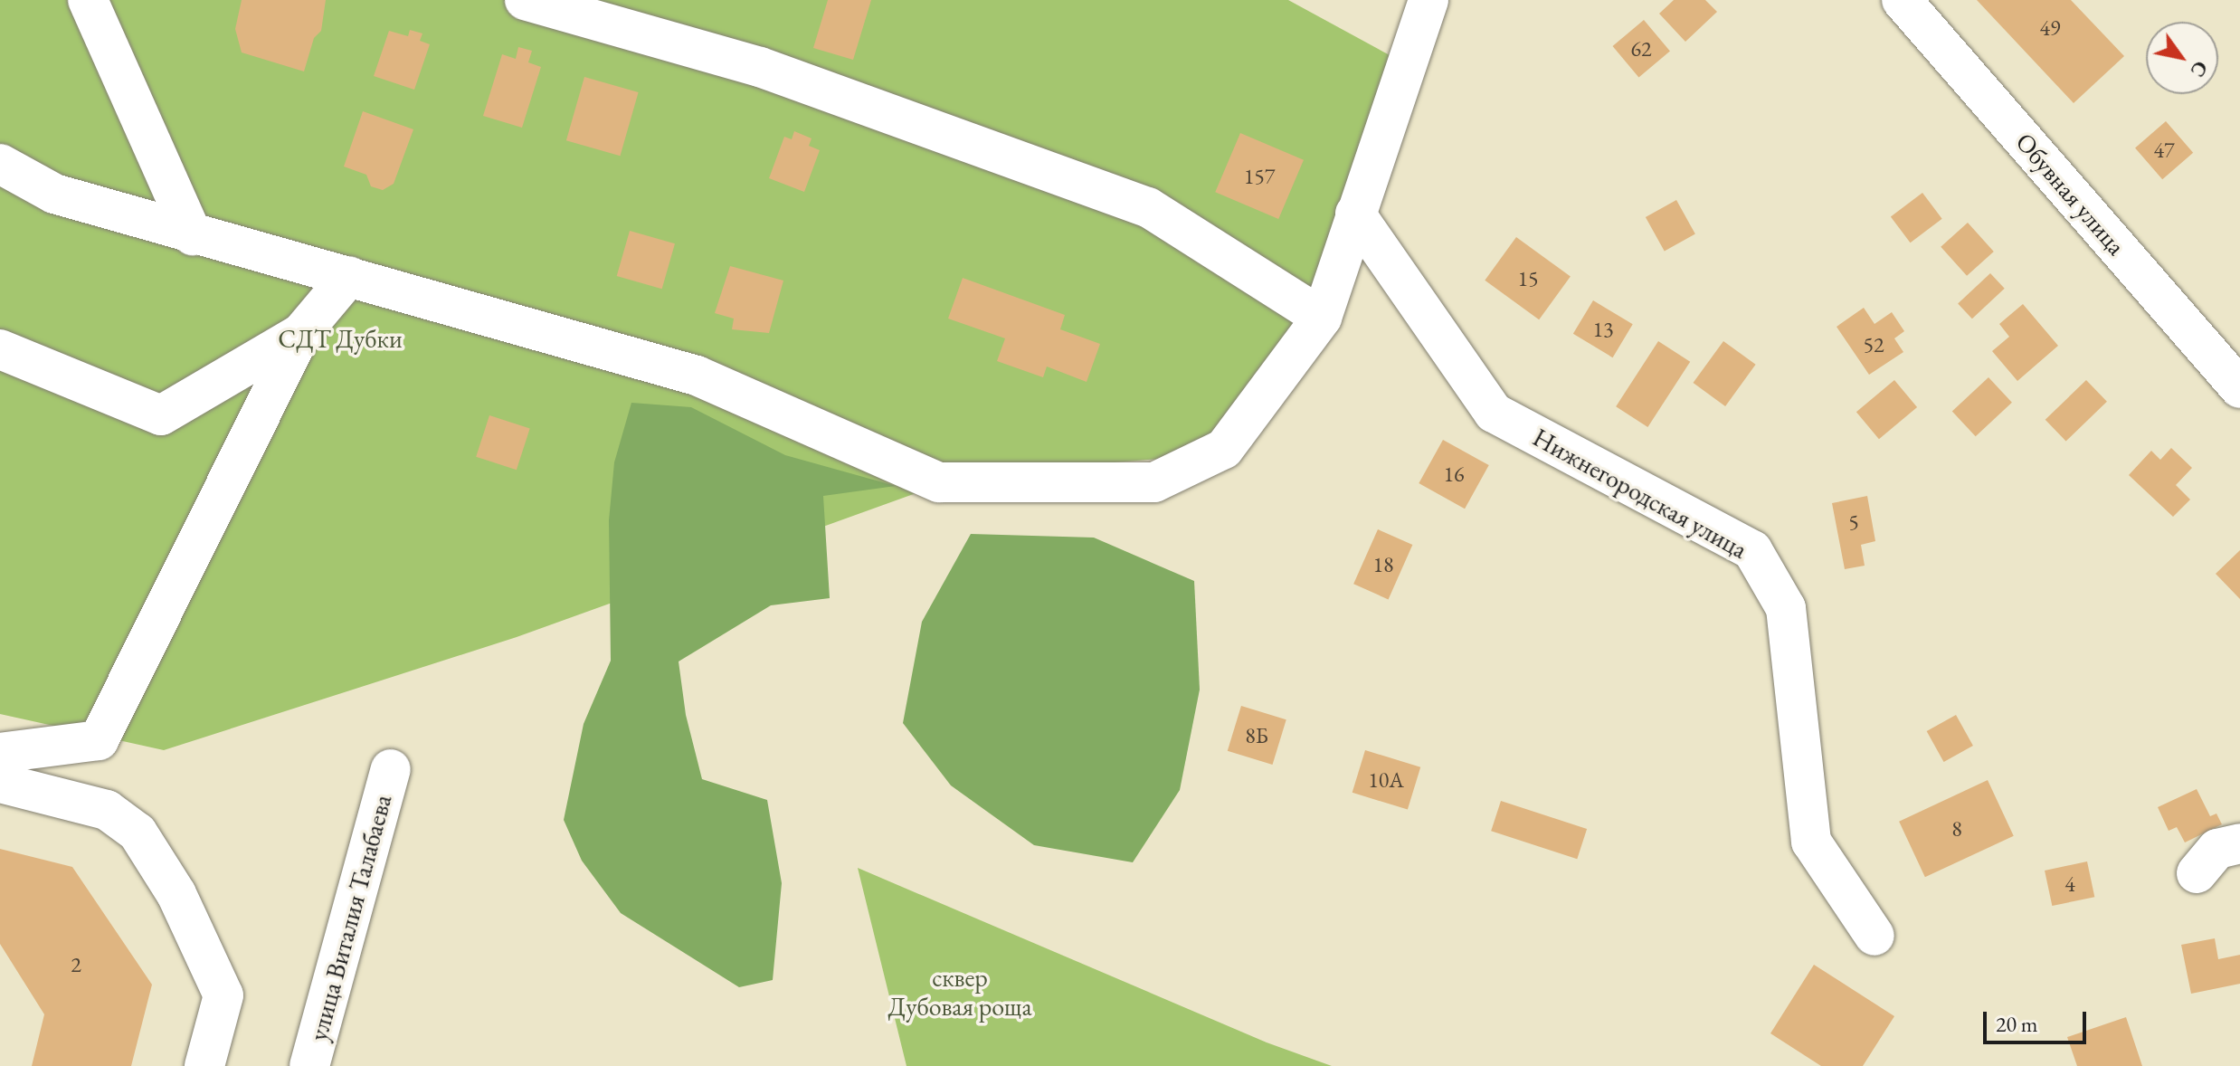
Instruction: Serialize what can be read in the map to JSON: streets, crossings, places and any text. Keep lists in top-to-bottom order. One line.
{"streets":{"street":["Обувная улица","Нижнегородская улица","улица Виталия Талабаева"]},"parks":["СДТ Дубки","сквер Дубовая роща"],"house_numbers":["49","62","47","157","15","13","52","16","5","18","8Б","10А","8","4","2"],"scale_bar":"20 m","north":"bottom right"}
